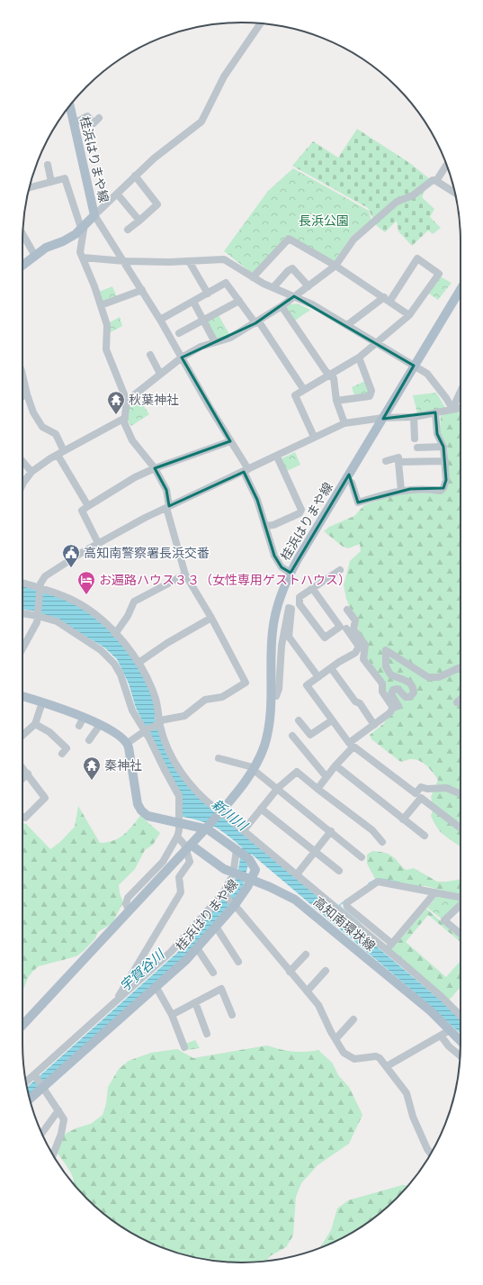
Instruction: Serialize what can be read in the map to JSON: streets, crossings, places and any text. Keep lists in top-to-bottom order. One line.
{"streets":{"main road":["桂浜はりまや線","高知南環状線"]},"crossings":[["桂浜はりまや線","高知南環状線"]],"water":["新川川","宇賀谷川"],"parks":["長浜公園"],"places":{"temple":["秋葉神社","秦神社"],"public building":["高知南警察署長浜交番"],"hotel":["お遍路ハウス３３（女性専用ゲストハウス）"]}}
